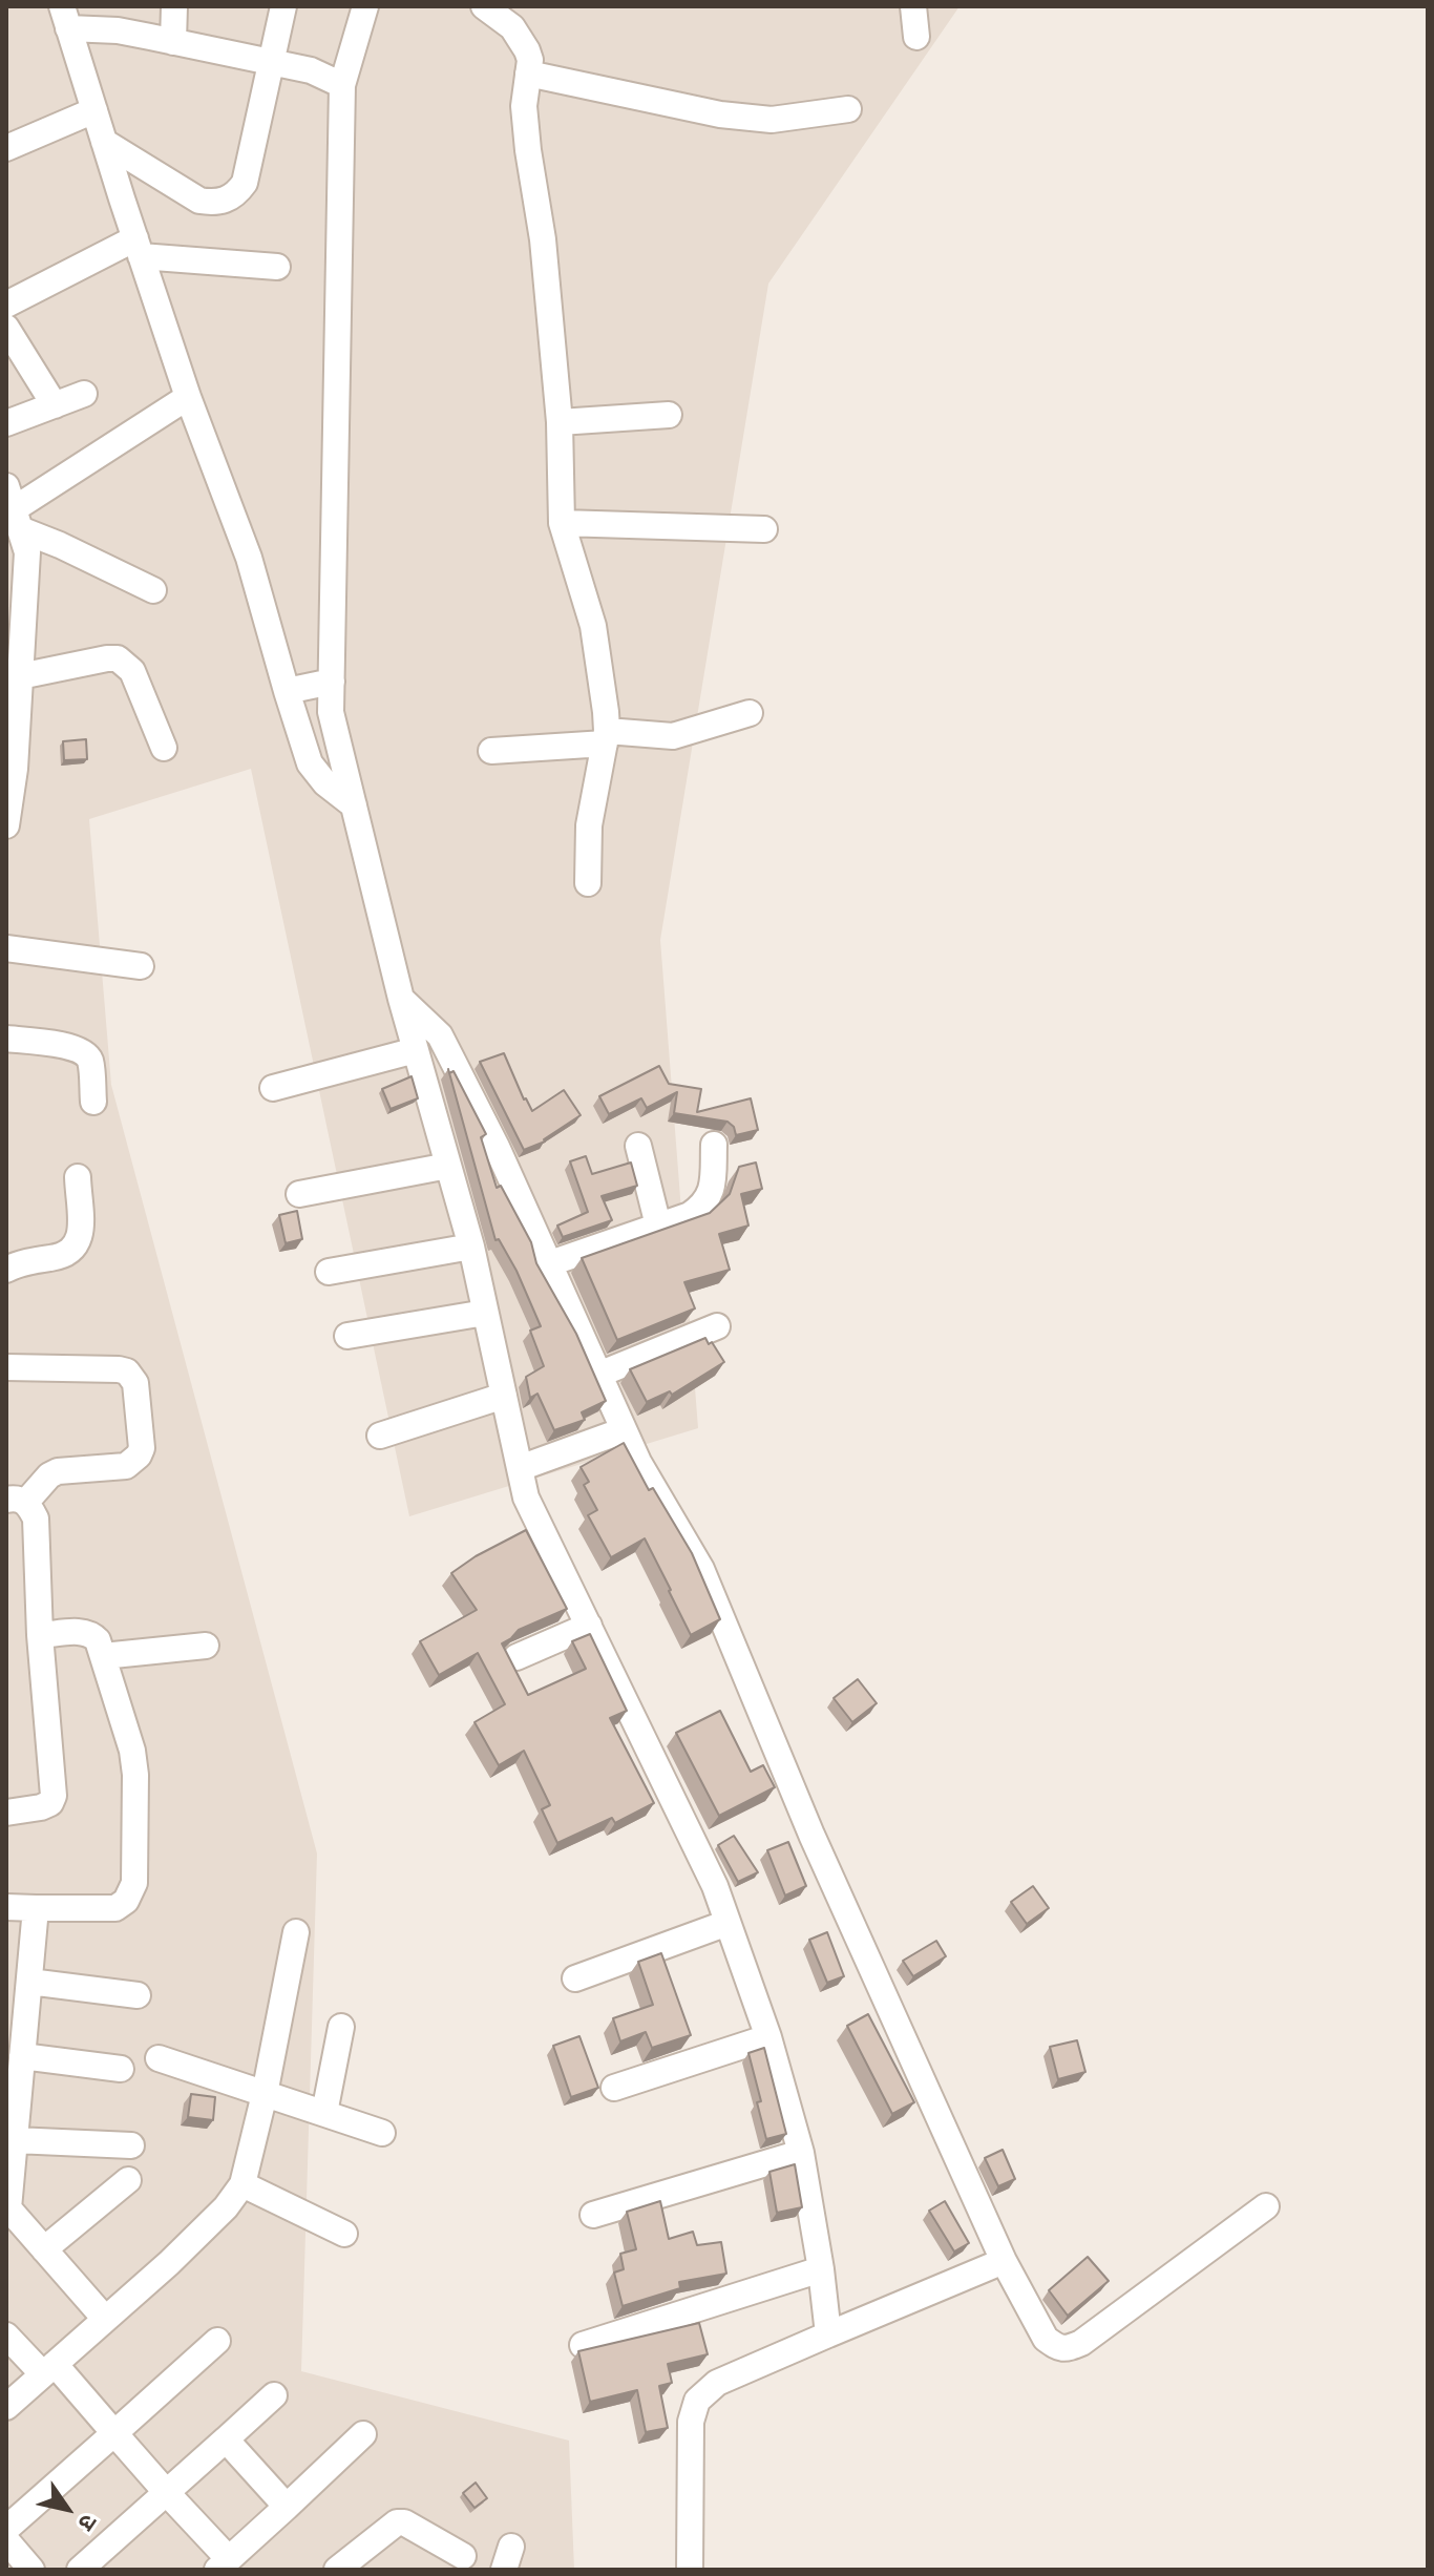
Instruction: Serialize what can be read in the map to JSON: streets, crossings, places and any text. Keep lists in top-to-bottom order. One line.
{"north":"bottom right"}
